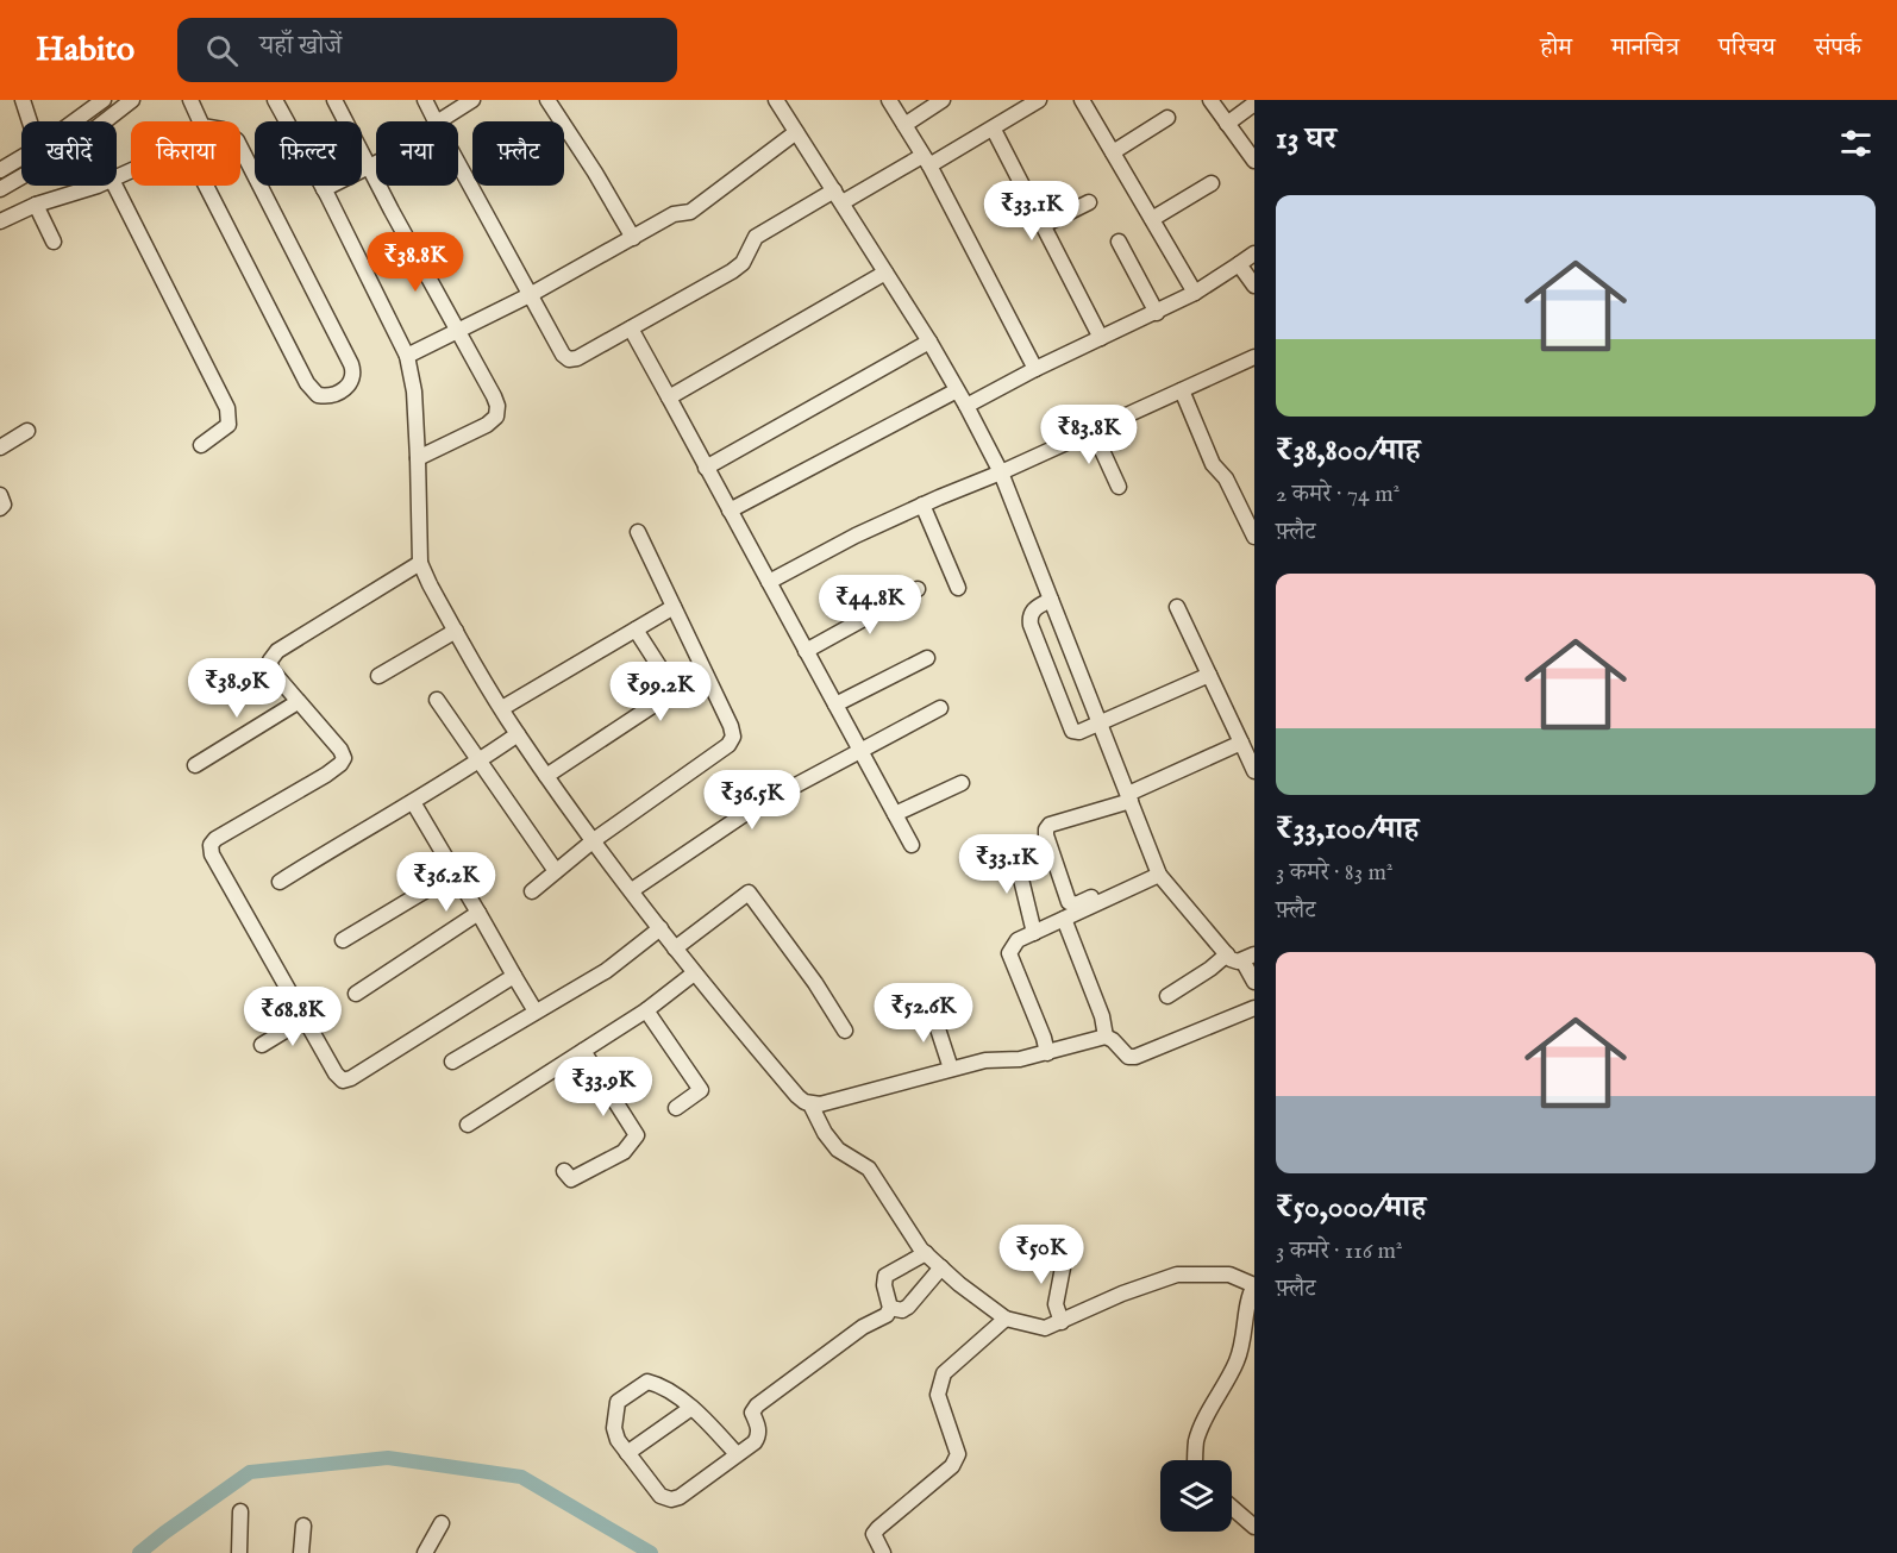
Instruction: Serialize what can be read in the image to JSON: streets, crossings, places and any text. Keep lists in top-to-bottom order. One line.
{"page":{"header":"Habito","search":"यहाँ खोजें","nav":["होम","मानचित्र","परिचय","संपर्क"],"heading":"13 घर","chip":["खरीदें","किराया","फ़िल्टर","नया","फ़्लैट"],"price":["₹33.1K","₹38.8K","₹83.8K","₹44.8K","₹38.9K","₹99.2K","₹36.5K","₹33.1K","₹36.2K","₹52.6K","₹68.8K","₹33.9K","₹50K"],"list":[{"name":"₹38,800/माह","note":"2 कमरे · 74 m² · फ़्लैट"},{"name":"₹33,100/माह","note":"3 कमरे · 83 m² · फ़्लैट"},{"name":"₹50,000/माह","note":"3 कमरे · 116 m² · फ़्लैट"}]}}
